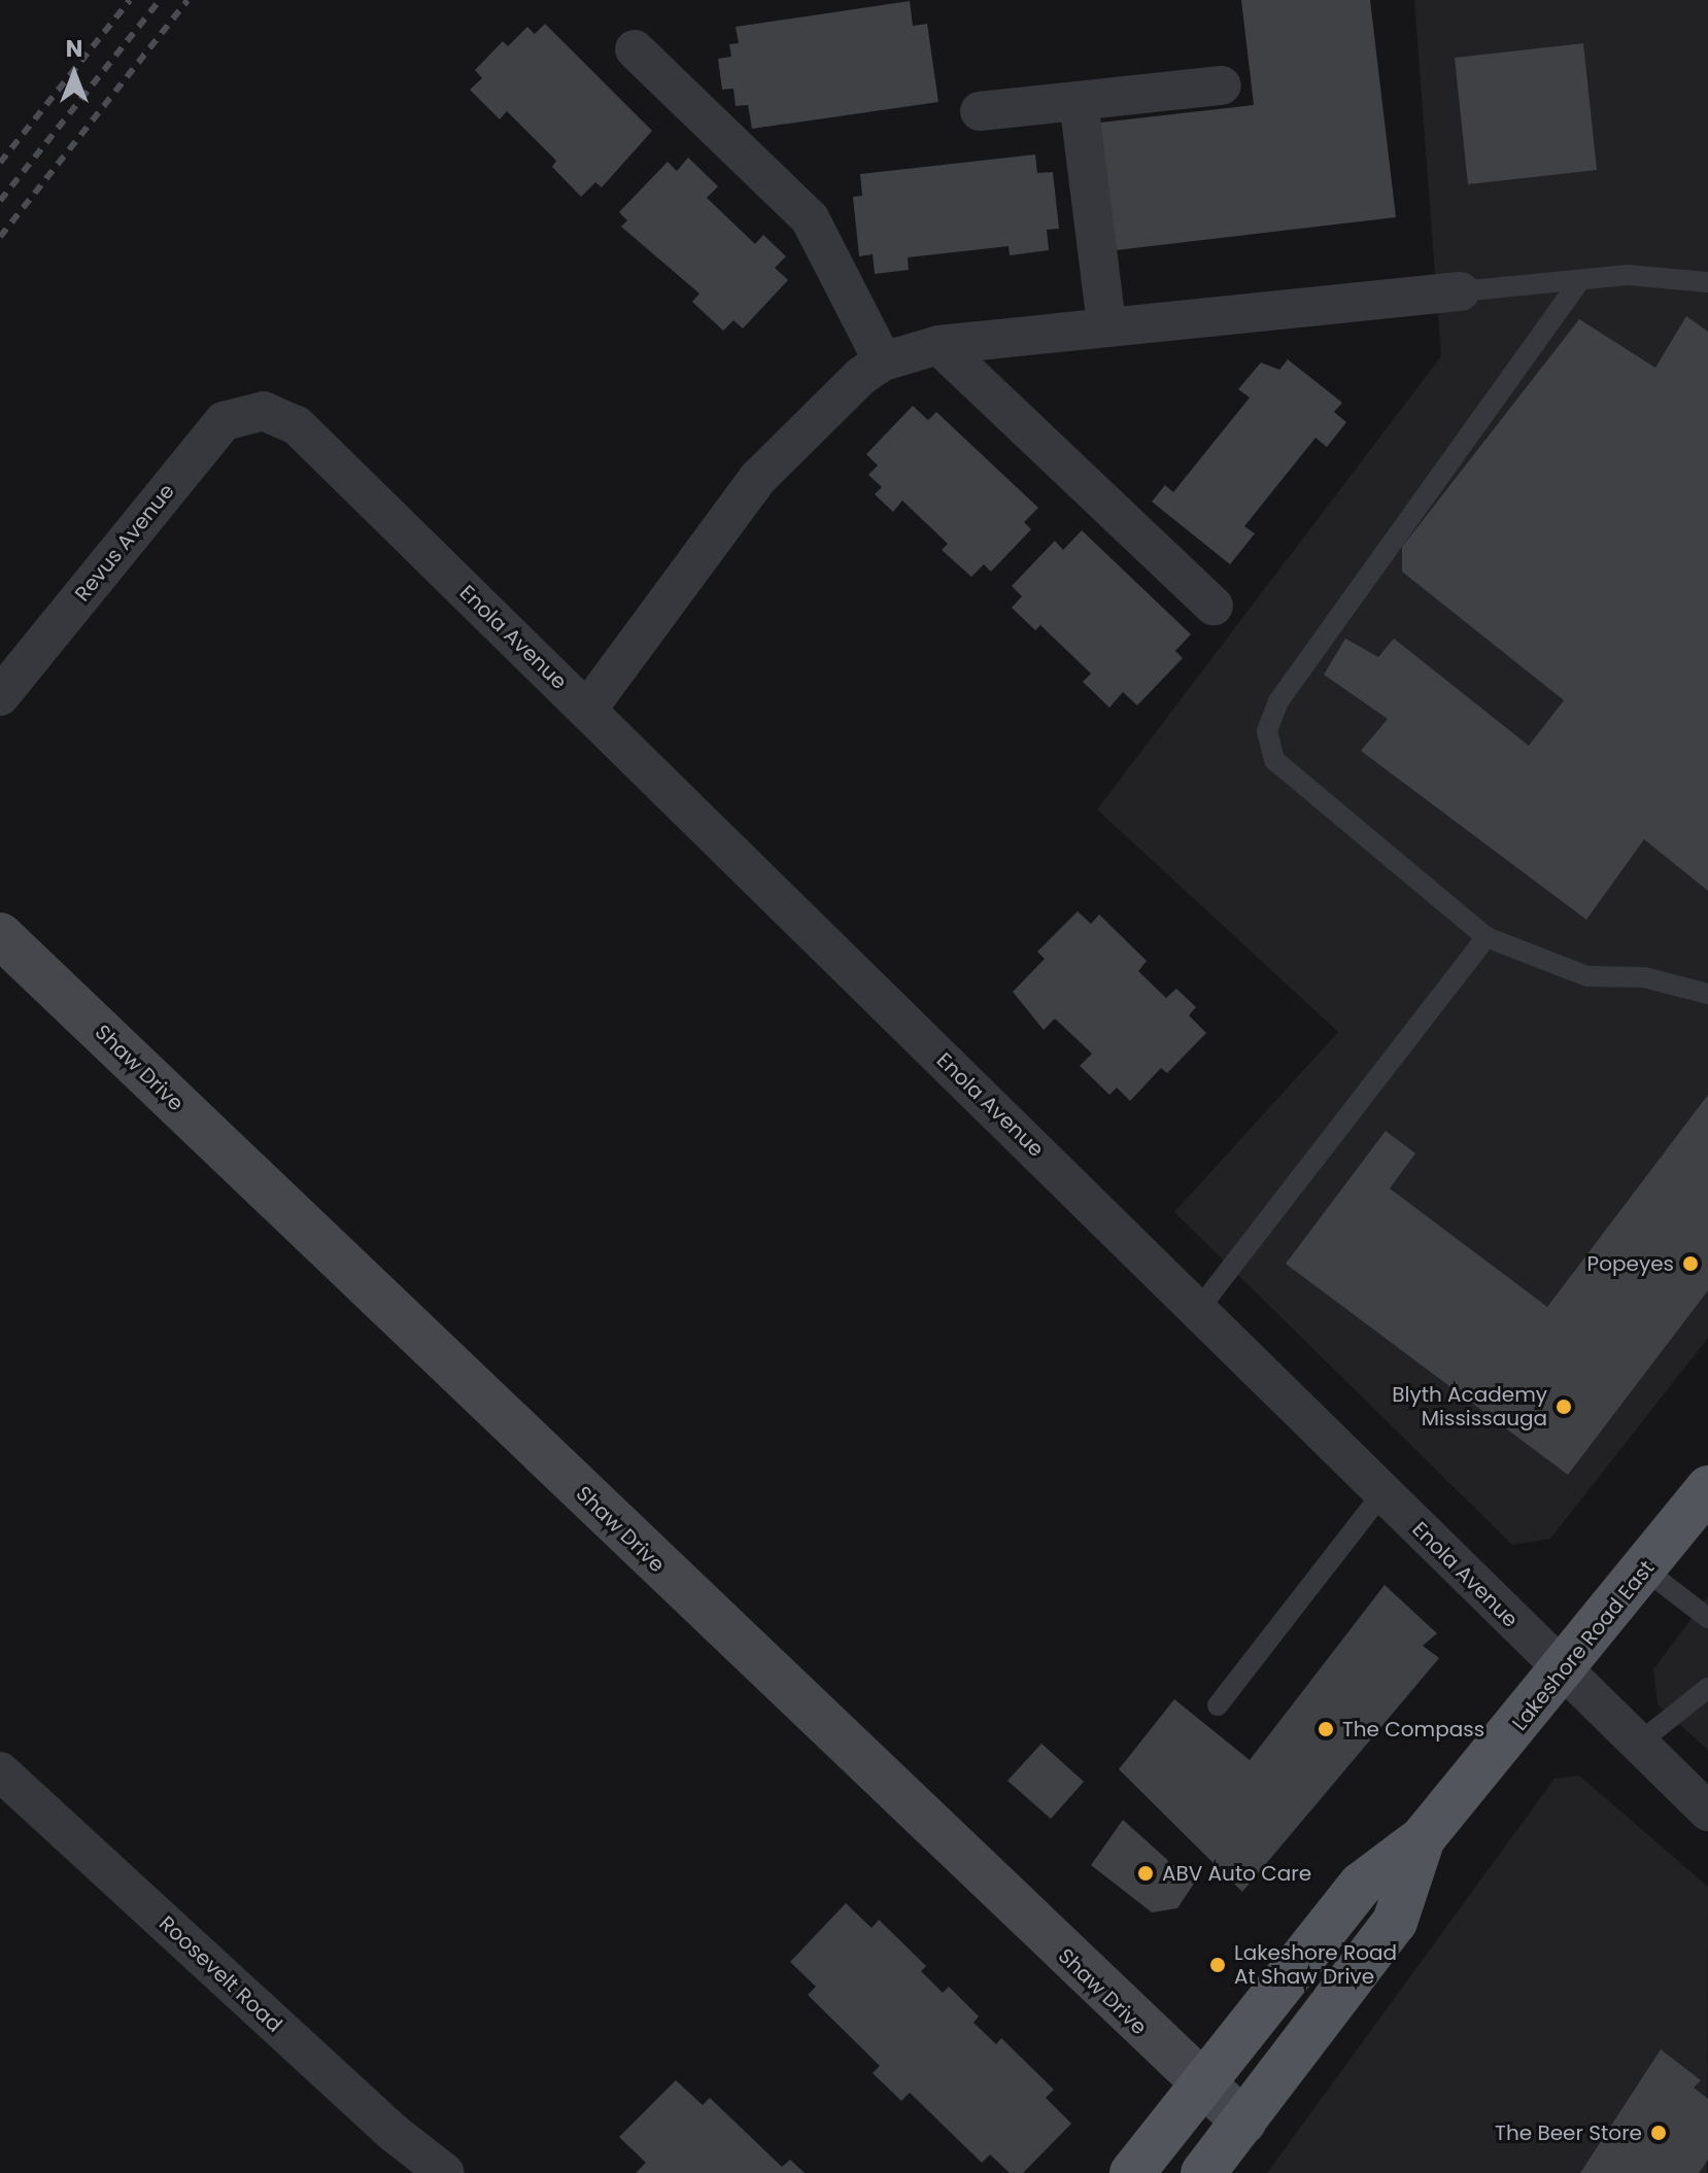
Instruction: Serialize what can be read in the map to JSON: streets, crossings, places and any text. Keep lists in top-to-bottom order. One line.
{"streets":{"main road":["Lakeshore Road East"],"street":["Revus Avenue","Enola Avenue","Shaw Drive","Roosevelt Road"]},"crossings":[["Revus Avenue","Enola Avenue"],["Enola Avenue","Lakeshore Road East"],["Shaw Drive","Lakeshore Road East"]],"places":["Popeyes","Blyth Academy Mississauga","The Compass","ABV Auto Care","Lakeshore Road At Shaw Drive","The Beer Store"],"north":"top"}
